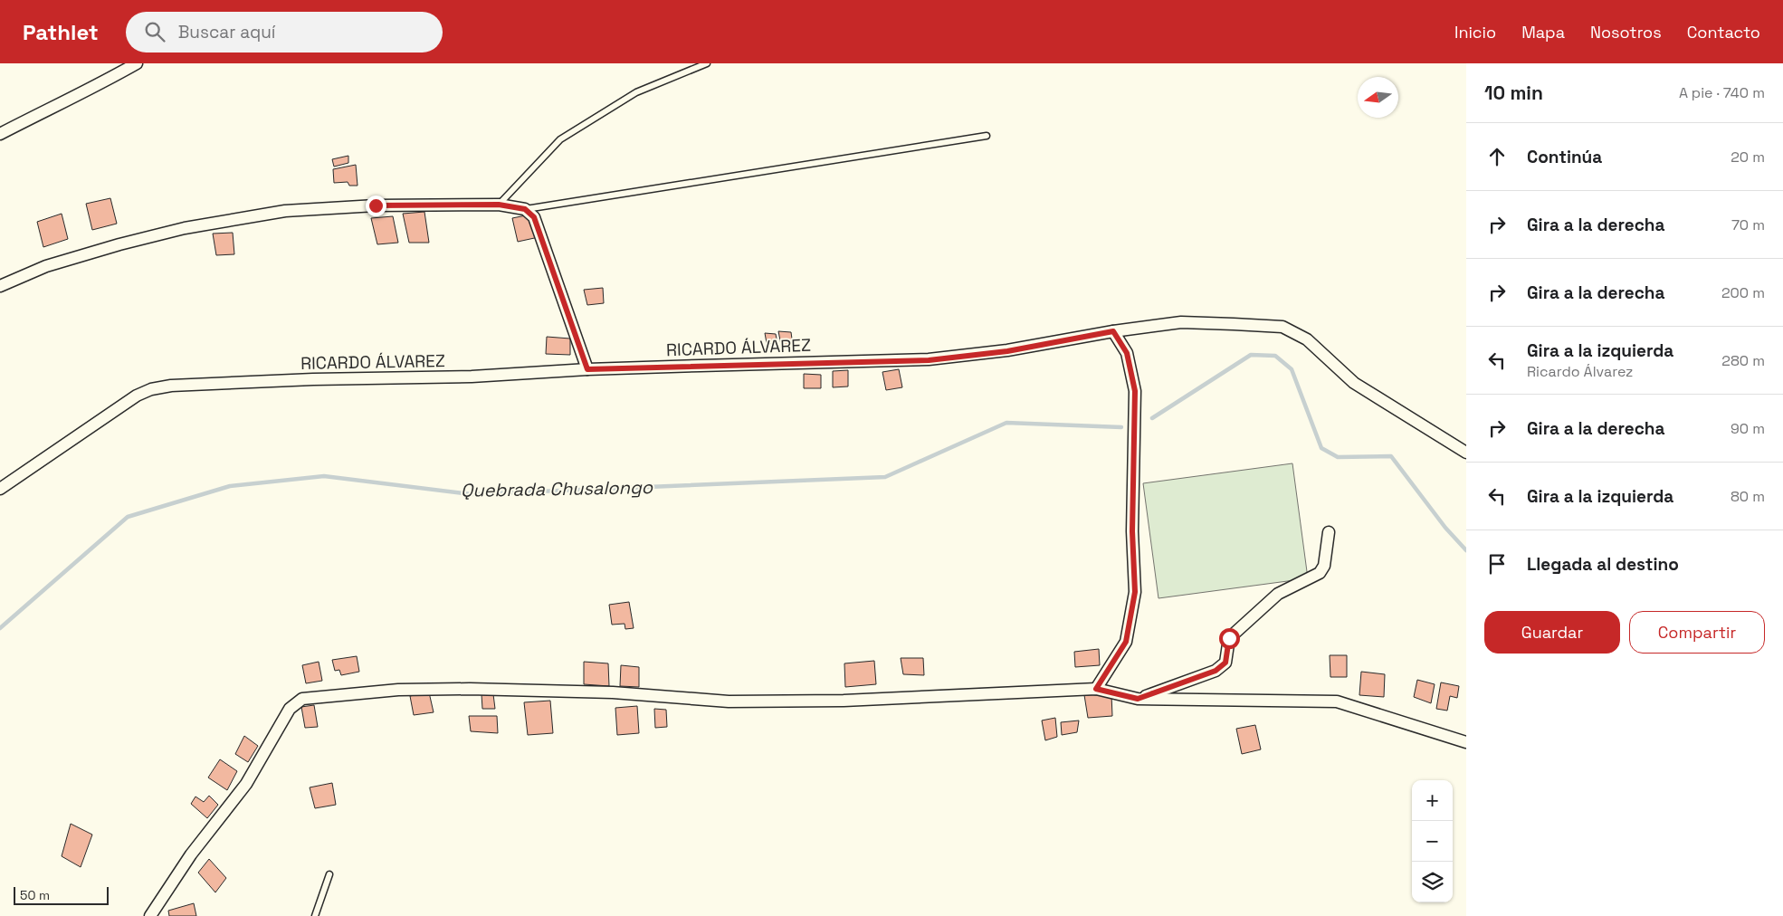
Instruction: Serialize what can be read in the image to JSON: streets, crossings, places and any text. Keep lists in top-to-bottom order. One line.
{"streets":{"street":["RICARDO ÁLVAREZ"]},"water":["Quebrada Chusalongo"],"scale_bar":"50 m","north":"left","page":{"header":"Pathlet","search":"Buscar aquí","nav":["Inicio","Mapa","Nosotros","Contacto"],"heading":["10 min","A pie · 740 m"],"list":[["Continúa","20 m"],["Gira a la derecha","70 m"],["Gira a la derecha","200 m"],["Gira a la izquierda","Ricardo Álvarez","280 m"],["Gira a la derecha","90 m"],["Gira a la izquierda","80 m"],"Llegada al destino"],"buttons":["Guardar","Compartir"],"map_buttons":["+","−"],"scale":"50 m"}}
